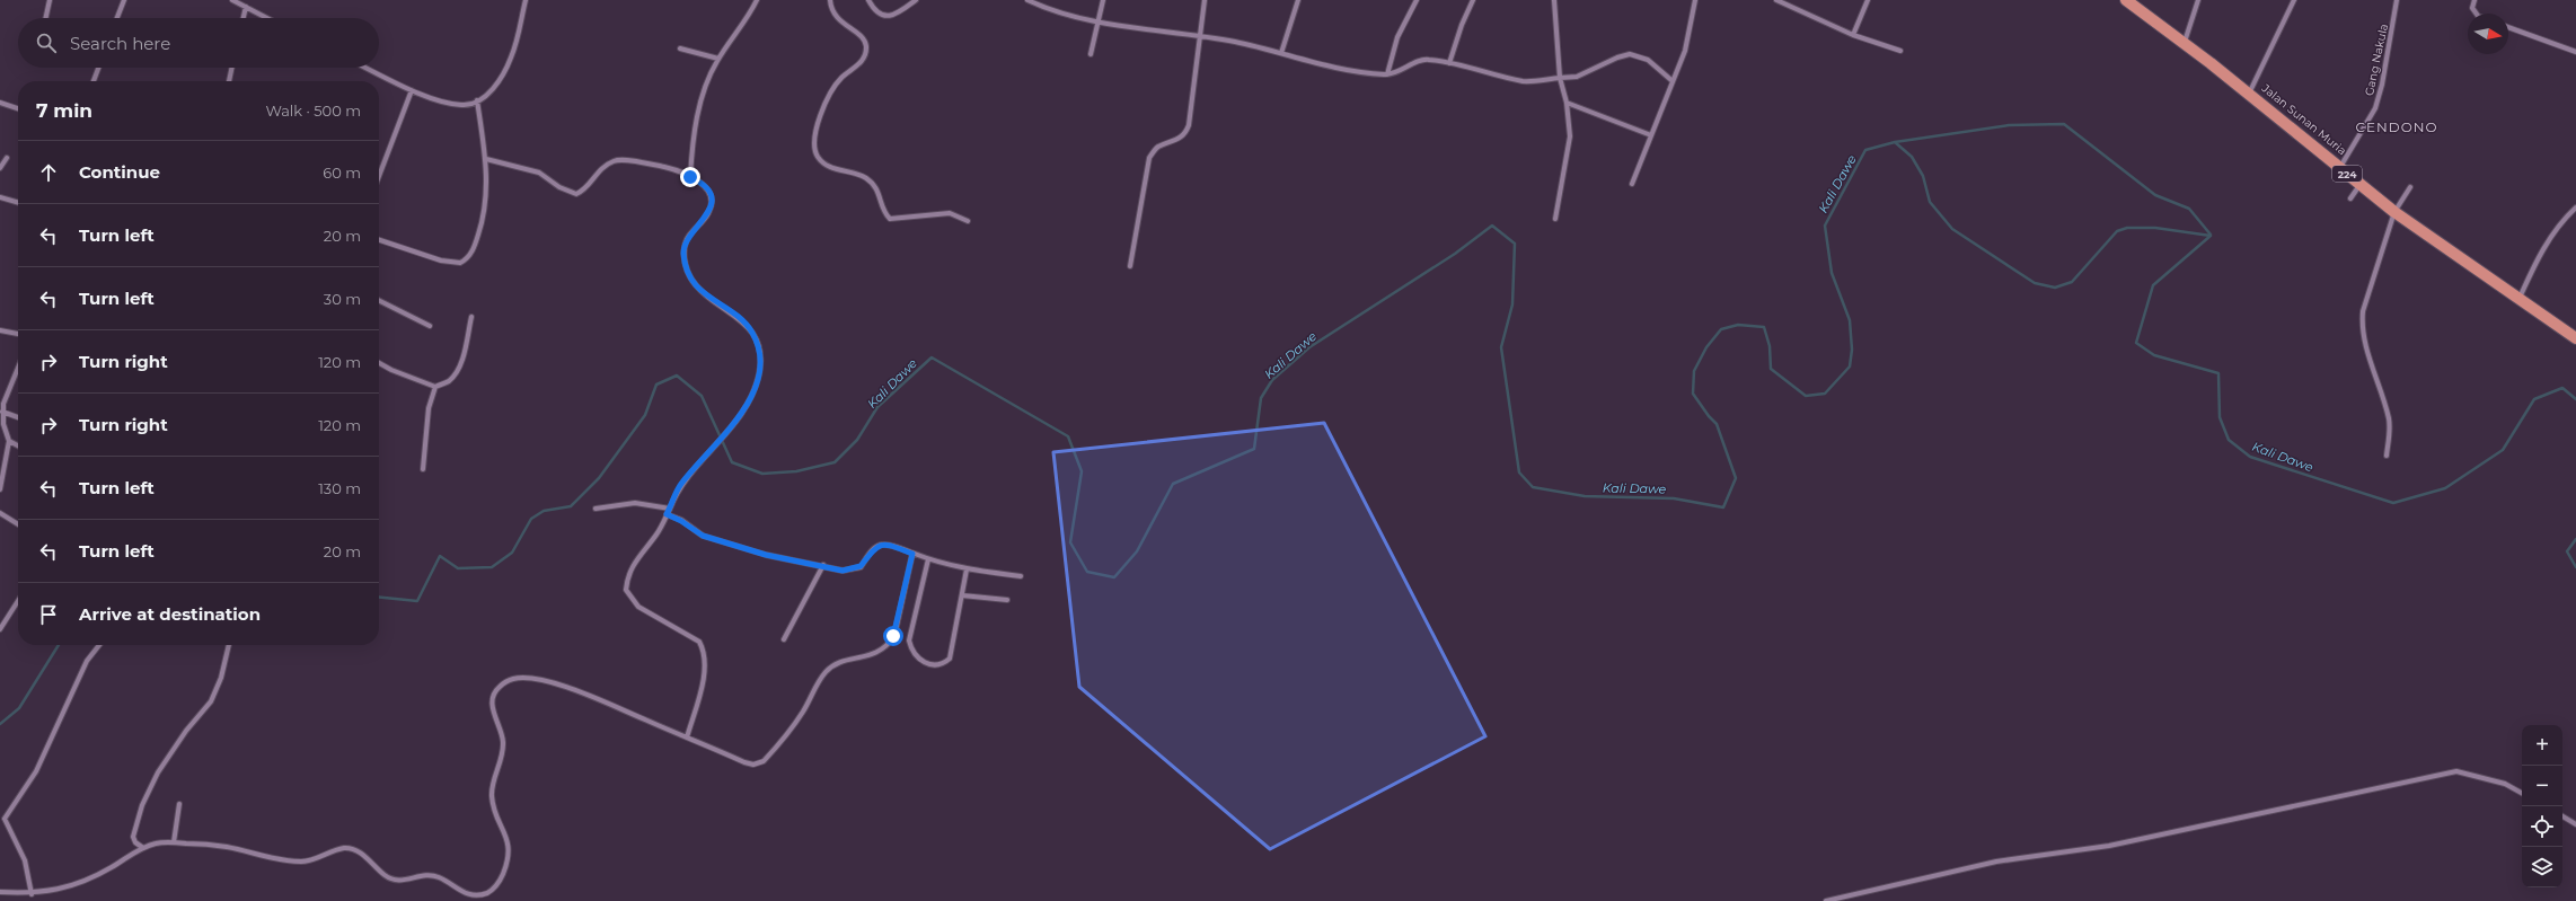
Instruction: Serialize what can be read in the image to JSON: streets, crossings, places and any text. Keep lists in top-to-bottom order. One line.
{"streets":{"main road":["Jalan Sunan Muria","224"],"street":["Gang Nakula"]},"crossings":[["Gang Nakula","Jalan Sunan Muria"]],"districts":["CENDONO"],"water":["Kali Dawe"],"north":"right","page":{"search":"Search here","heading":["7 min","Walk · 500 m"],"list":[["Continue","60 m"],["Turn left","20 m"],["Turn left","30 m"],["Turn right","120 m"],["Turn right","120 m"],["Turn left","130 m"],["Turn left","20 m"],"Arrive at destination"],"map_buttons":["+","−"]}}
